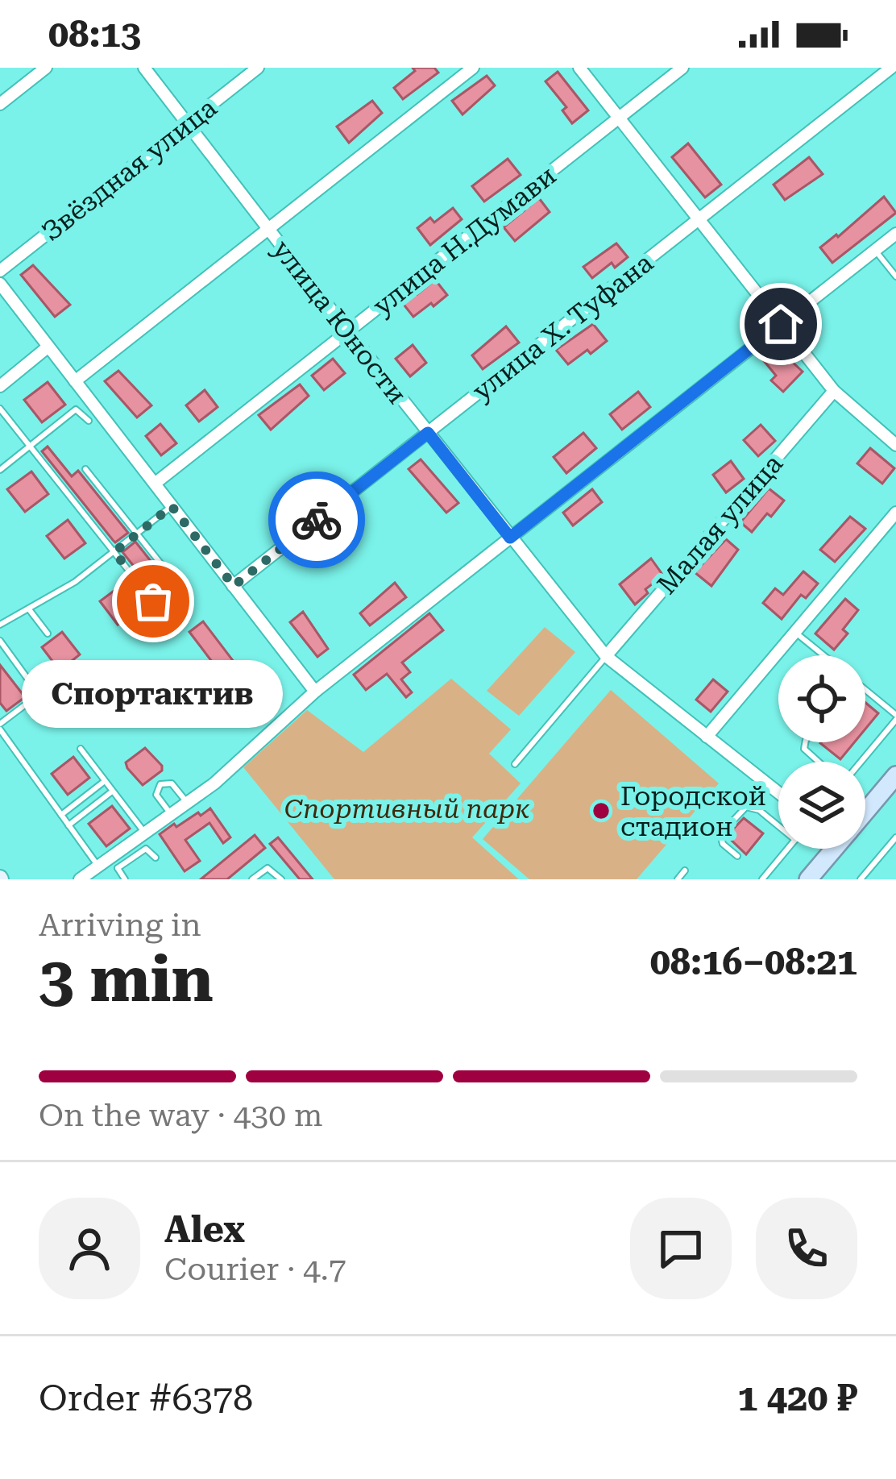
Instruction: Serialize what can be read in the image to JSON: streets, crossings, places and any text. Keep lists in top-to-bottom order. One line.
{"streets":{"street":["Звёздная улица","улица Н.Думави","улица Юности","улица Х. Туфана","Малая улица"]},"crossings":[["Звёздная улица","улица Юности"],["улица Н.Думави","улица Юности"],["улица Юности","улица Х. Туфана"],["улица Юности","Малая улица"]],"parks":["Спортивный парк"],"places":["Спортактив","Городской стадион"],"page":{"status":"08:13","bubble":"Спортактив","heading":["3 min","Arriving in","08:16–08:21"],"panel":["Alex","Courier · 4.7","Order #6378","1 420 ₽"],"bar":"On the way · 430 m"}}
